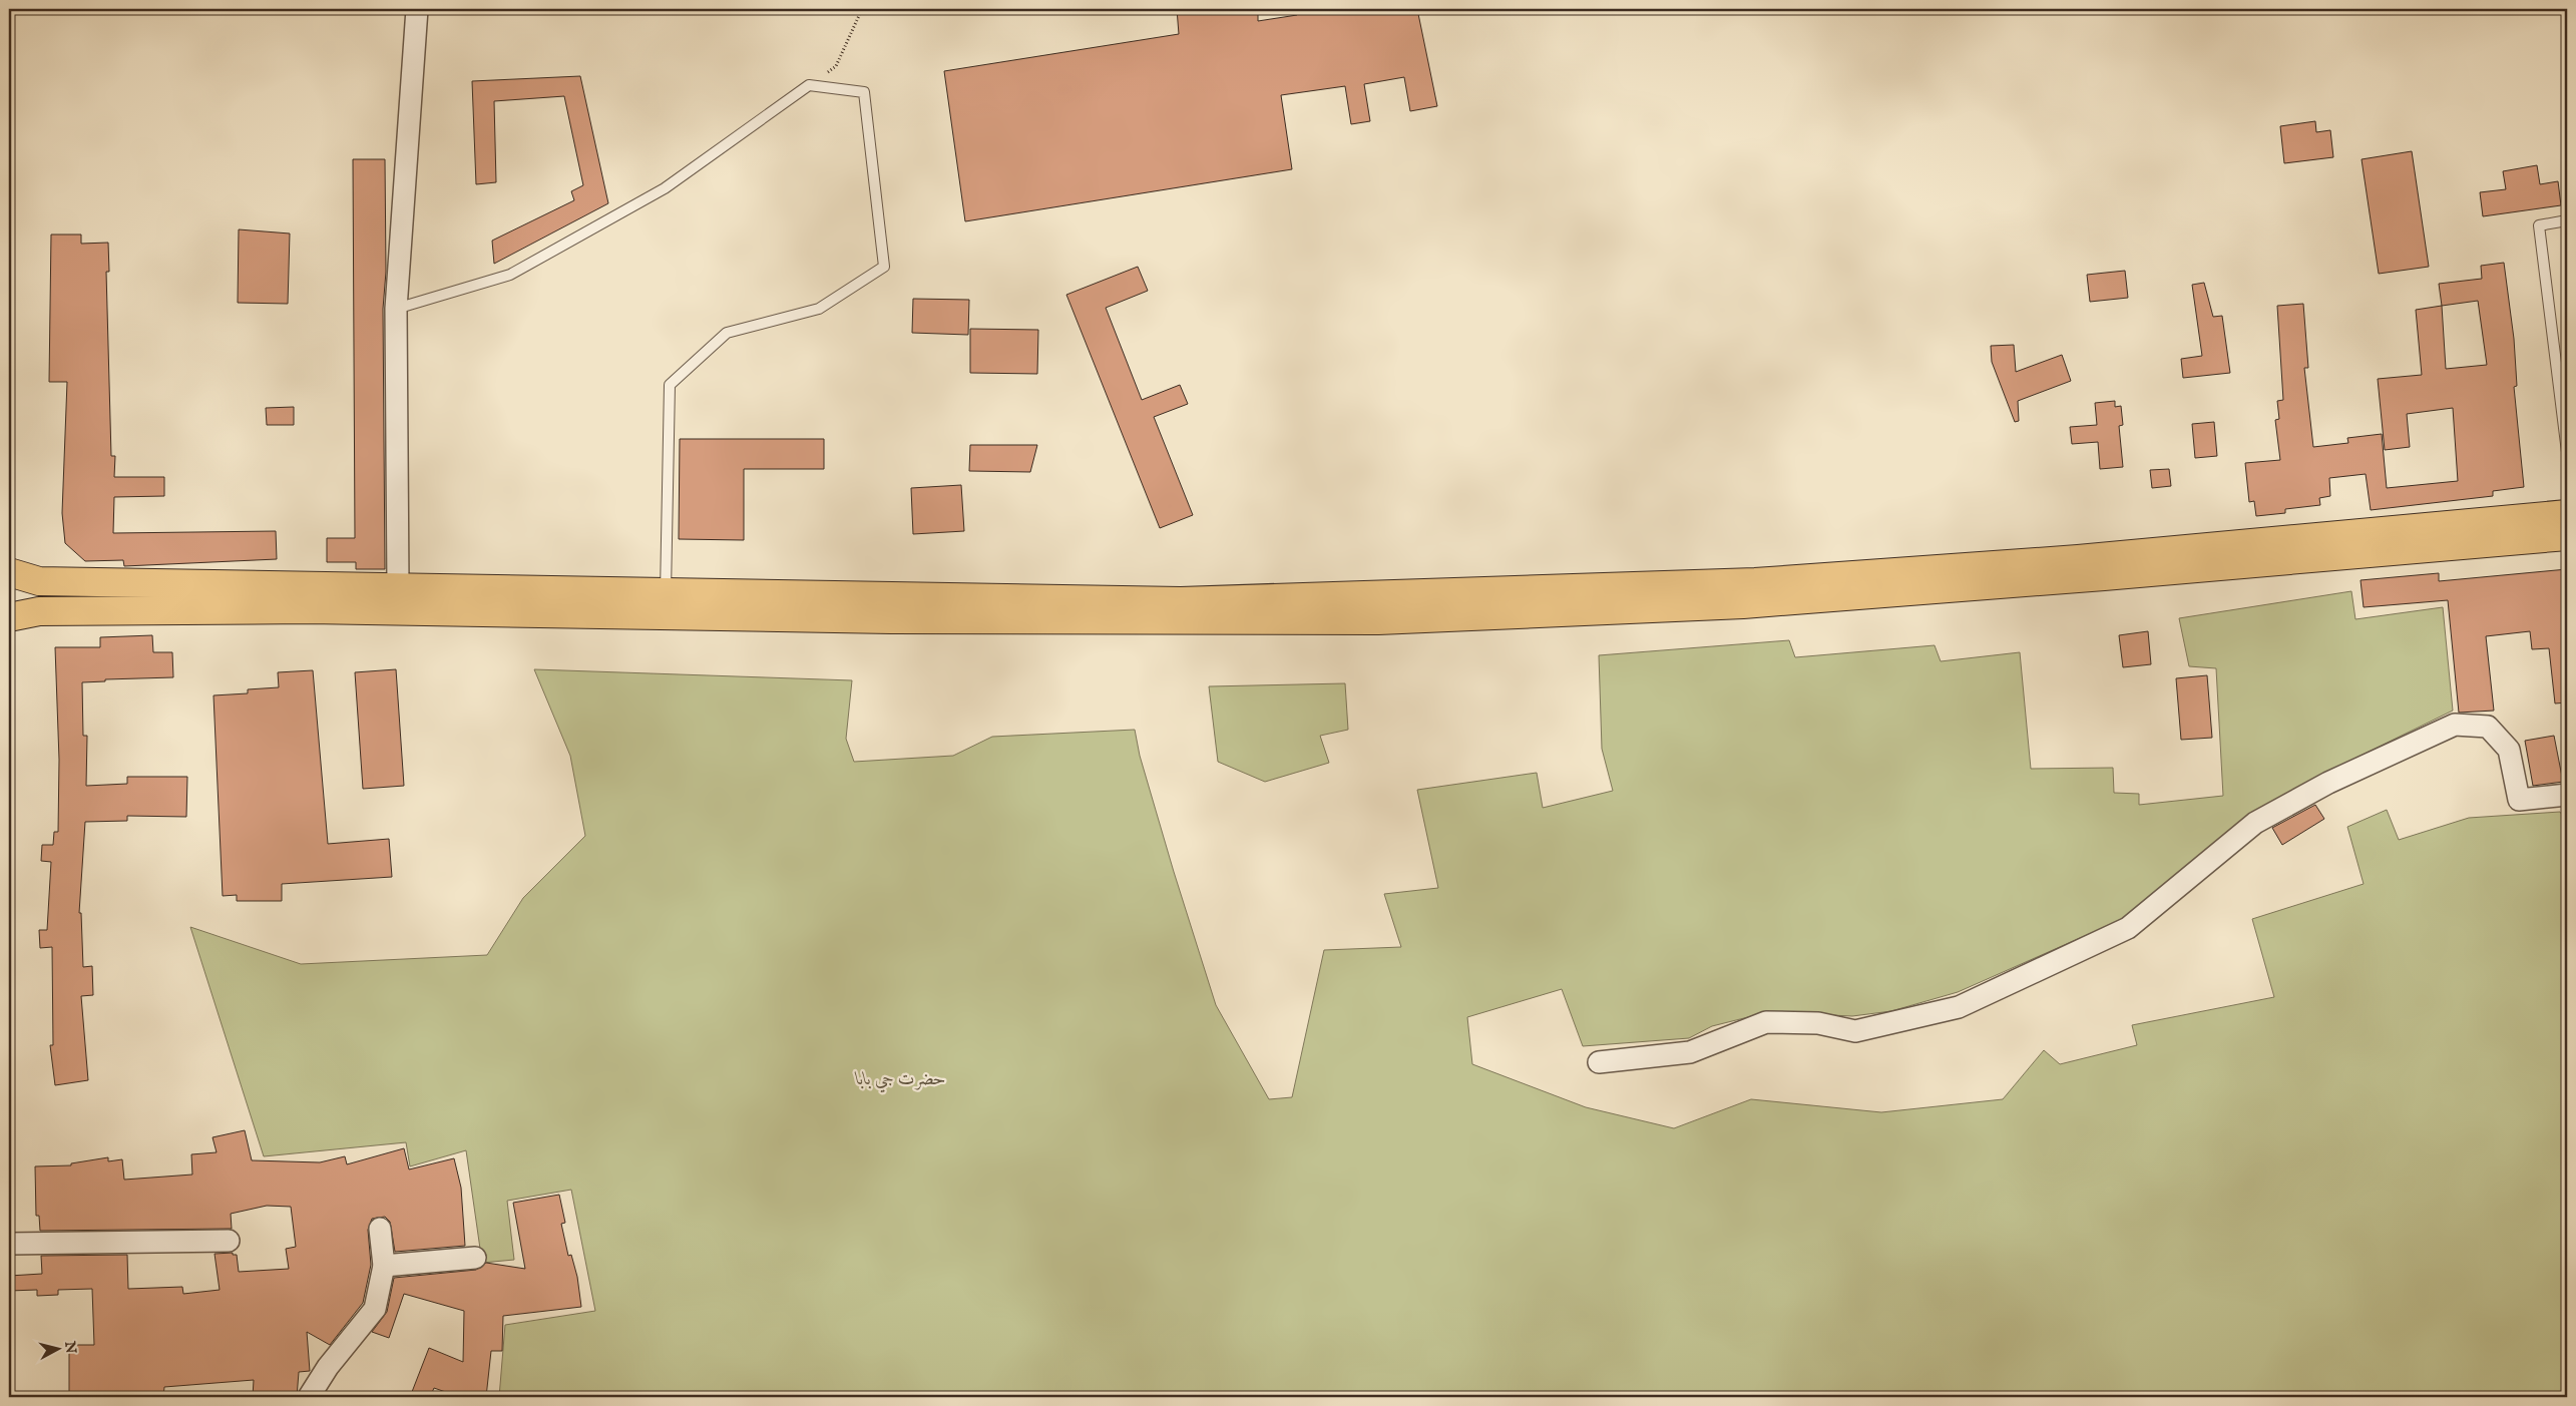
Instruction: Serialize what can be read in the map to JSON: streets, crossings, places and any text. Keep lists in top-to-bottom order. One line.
{"parks":["حضرت جي بابا"],"north":"right"}
